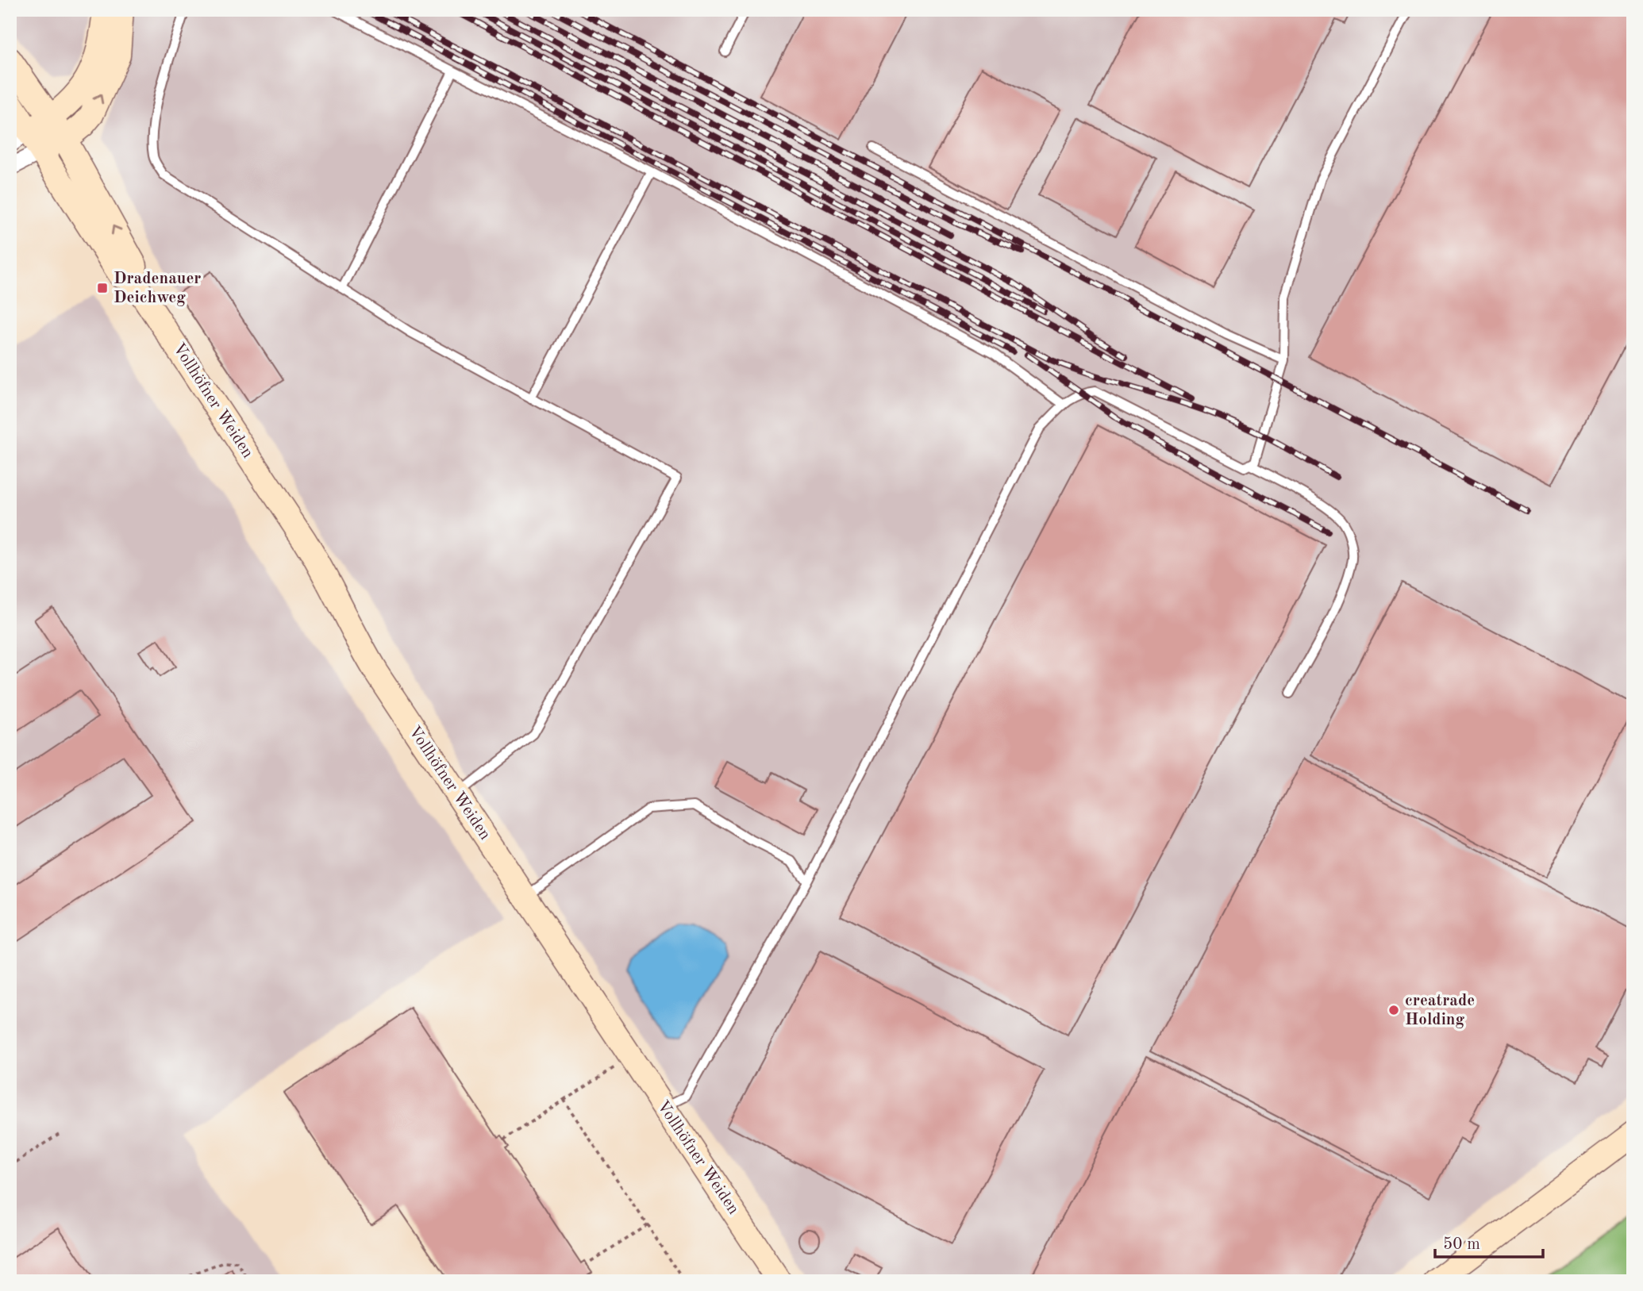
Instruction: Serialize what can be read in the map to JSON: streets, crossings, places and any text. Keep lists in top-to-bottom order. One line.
{"streets":{"main road":["Vollhöfner Weiden"]},"places":{"transit":["Dradenauer Deichweg"],"other":["creatrade Holding"]},"scale_bar":"50 m"}
